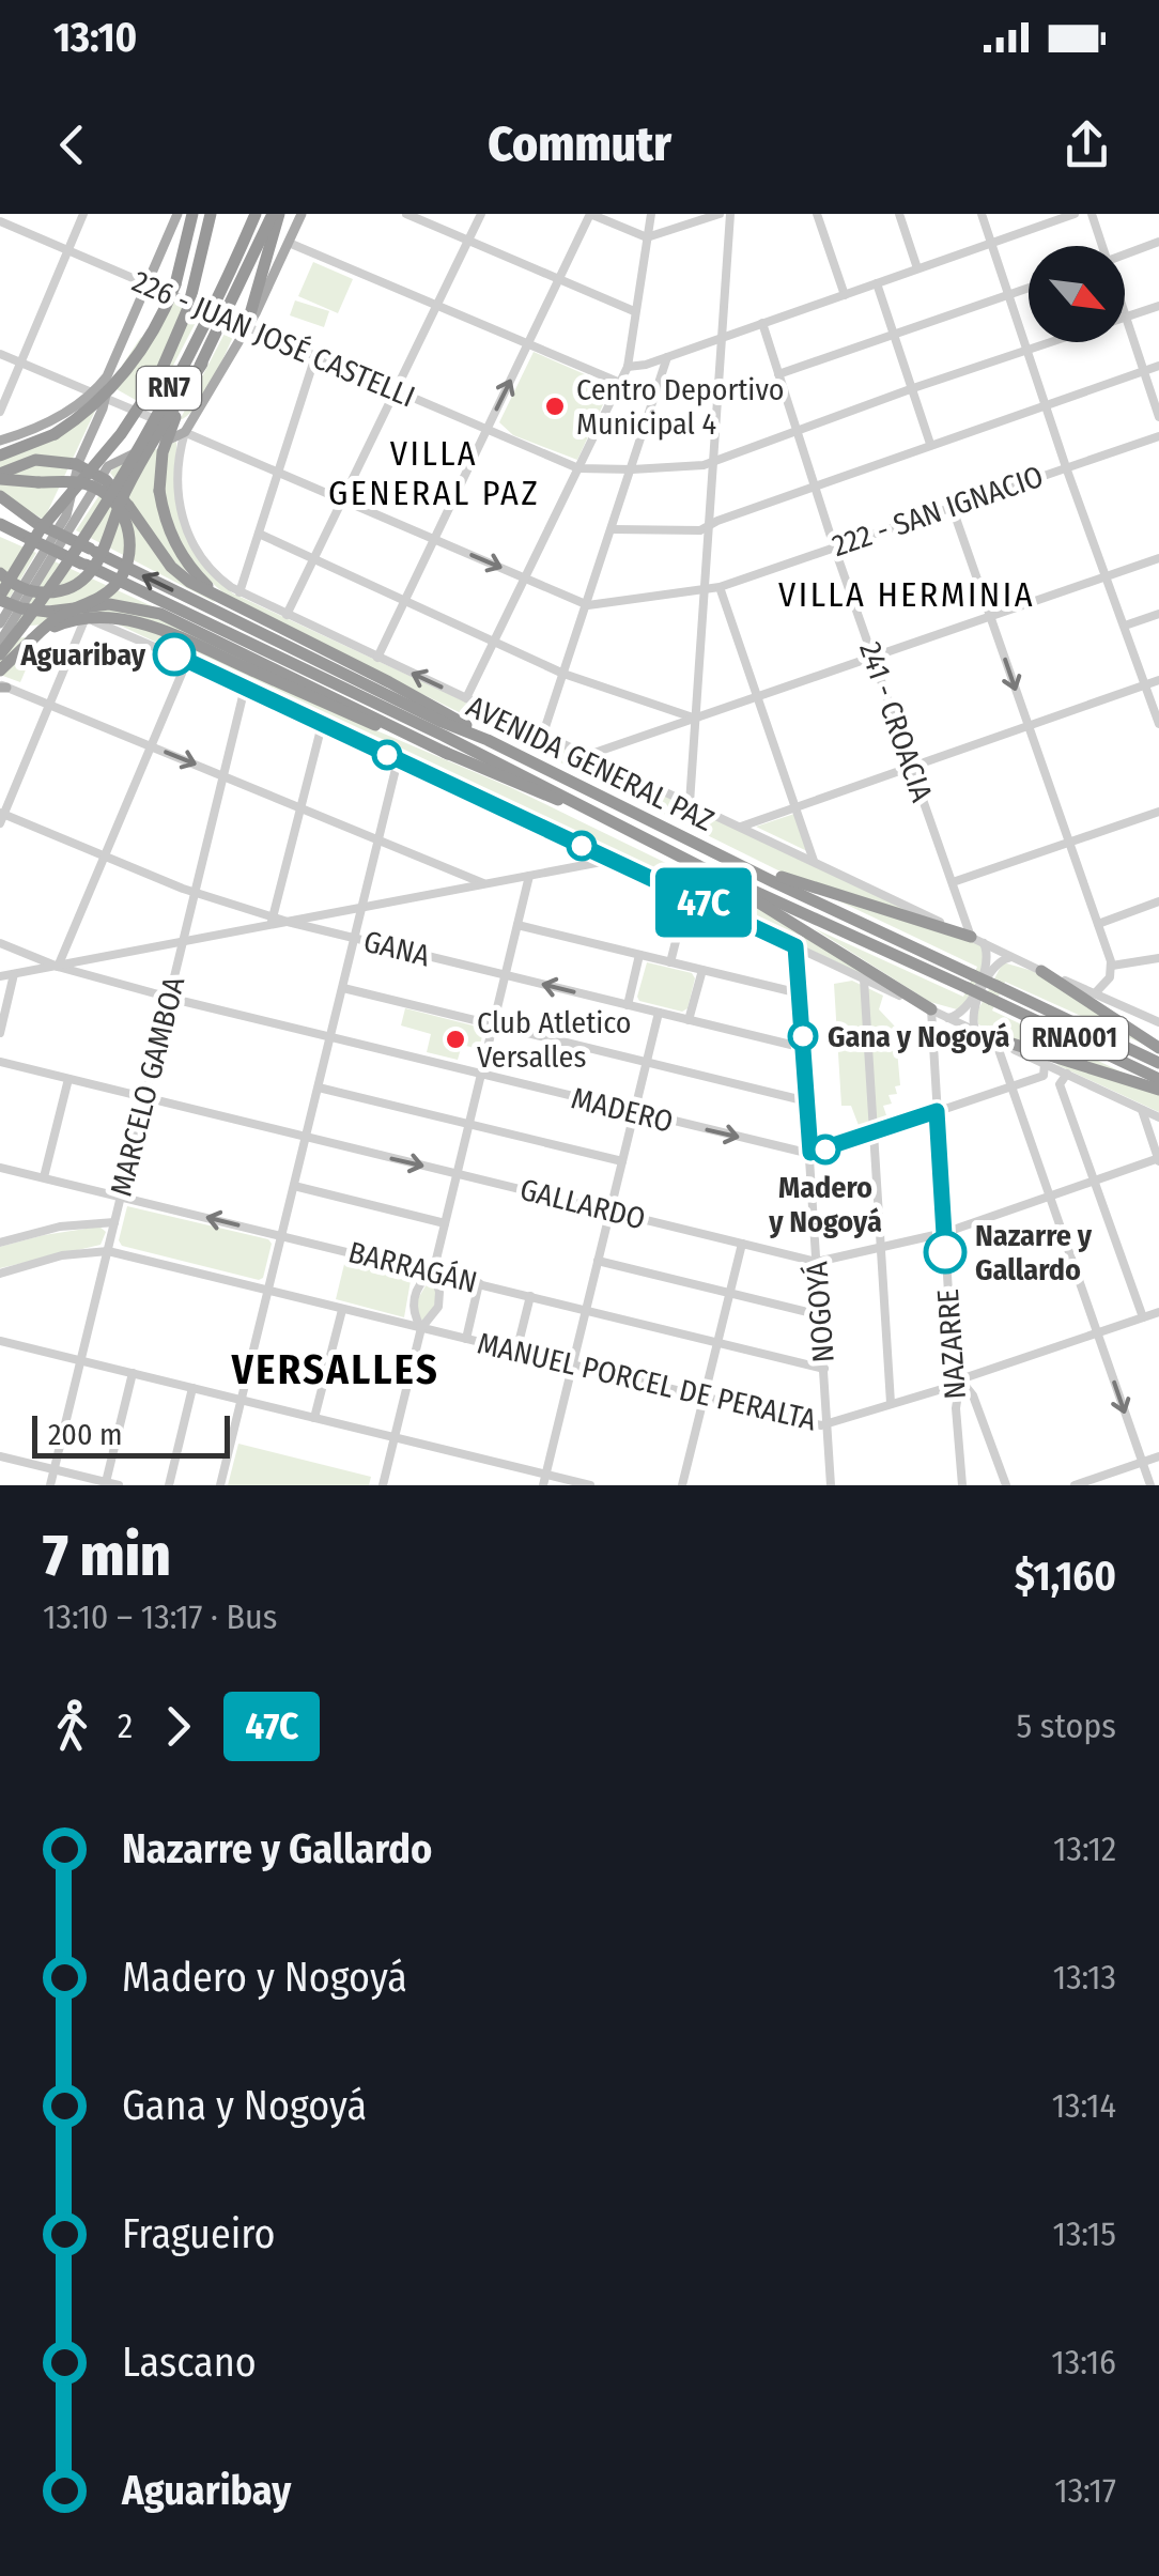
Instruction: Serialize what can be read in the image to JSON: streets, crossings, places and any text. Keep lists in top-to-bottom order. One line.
{"streets":{"highway":["RN7","AVENIDA GENERAL PAZ","RNA001"],"street":["226 - JUAN JOSÉ CASTELLI","222 - SAN IGNACIO","241 - CROACIA","GANA","MARCELO GAMBOA","MADERO","GALLARDO","BARRAGÁN","NOGOYÁ","NAZARRE","MANUEL PORCEL DE PERALTA"]},"crossings":[["226 - JUAN JOSÉ CASTELLI","241 - CROACIA"],["RN7","AVENIDA GENERAL PAZ"],["222 - SAN IGNACIO","241 - CROACIA"],["GANA","NOGOYÁ"],["MARCELO GAMBOA","MADERO"],["MARCELO GAMBOA","GALLARDO"],["MARCELO GAMBOA","BARRAGÁN"],["MARCELO GAMBOA","MANUEL PORCEL DE PERALTA"],["MADERO","NOGOYÁ"],["MADERO","NAZARRE"],["GALLARDO","NOGOYÁ"],["GALLARDO","NAZARRE"],["BARRAGÁN","NOGOYÁ"],["NOGOYÁ","MANUEL PORCEL DE PERALTA"],["NAZARRE","MANUEL PORCEL DE PERALTA"]],"districts":["VILLA GENERAL PAZ","VILLA HERMINIA","VERSALLES"],"places":["Centro Deportivo Municipal 4","Aguaribay","Gana y Nogoyá","Club Atletico Versalles","Madero y Nogoyá","Nazarre y Gallardo"],"lines":["bus line 47C"],"scale_bar":"200 m","north":"bottom right","page":{"status":"13:10","header":"Commutr","on_map":"47C","scale":"200 m","heading":["7 min","13:10 – 13:17 · Bus","$1,160"],"legs":["2","47C","5 stops"],"list":[{"name":"Nazarre y Gallardo","value":"13:12"},{"name":"Madero y Nogoyá","value":"13:13"},{"name":"Gana y Nogoyá","value":"13:14"},{"name":"Fragueiro","value":"13:15"},{"name":"Lascano","value":"13:16"},{"name":"Aguaribay","value":"13:17"}]}}
